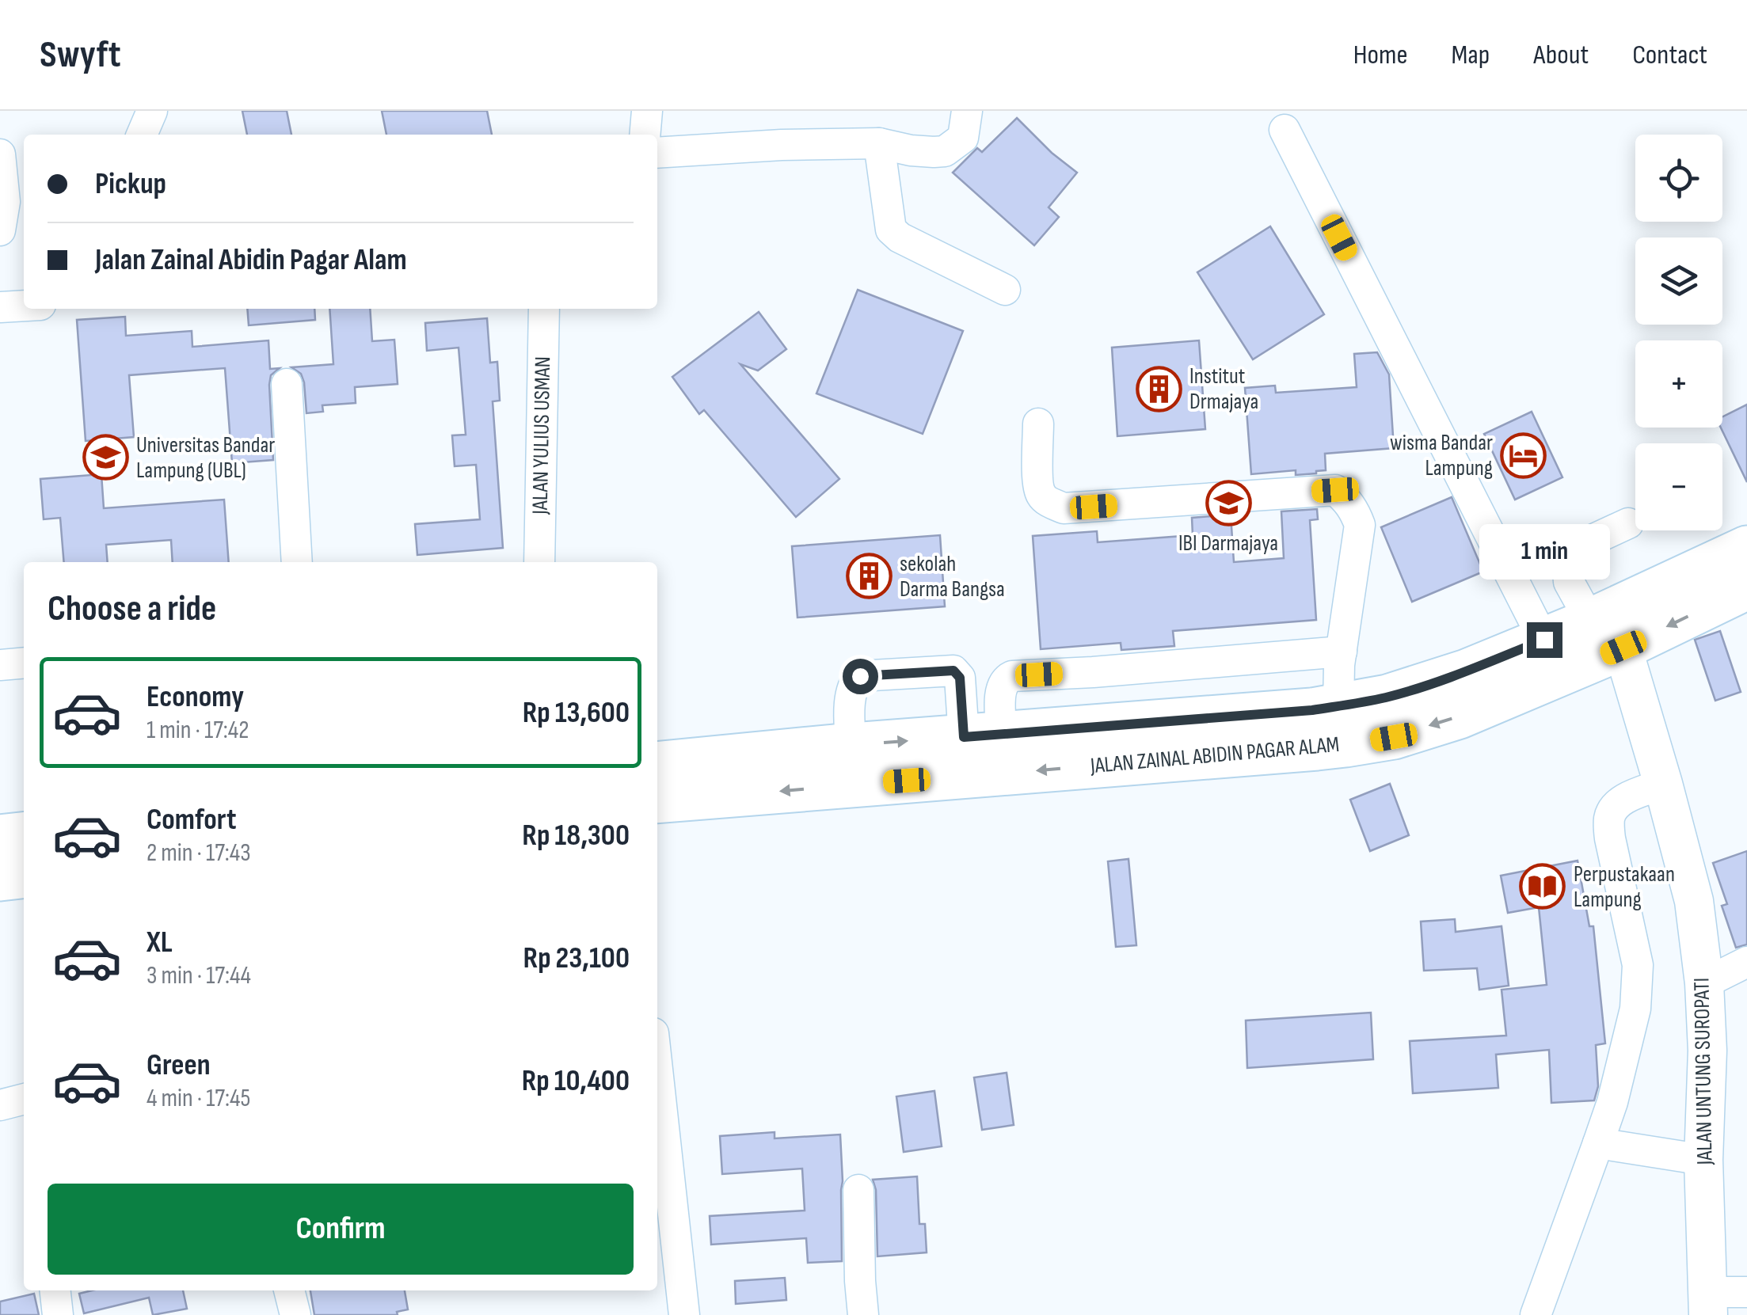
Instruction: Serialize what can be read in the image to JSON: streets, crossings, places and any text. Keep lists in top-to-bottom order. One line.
{"streets":{"highway":["JALAN ZAINAL ABIDIN PAGAR ALAM"],"main road":["JALAN UNTUNG SUROPATI"],"street":["JALAN YULIUS USMAN"]},"crossings":[["JALAN ZAINAL ABIDIN PAGAR ALAM","JALAN UNTUNG SUROPATI"]],"places":{"building":["Institut Drmajaya","sekolah Darma Bangsa"],"hotel":["wisma Bandar Lampung"],"school or university":["Universitas Bandar Lampung (UBL)","IBI Darmajaya"],"library":["Perpustakaan Lampung"]},"page":{"header":"Swyft","nav":["Home","Map","About","Contact"],"map_buttons":["+","−"],"banner":["Pickup","Jalan Zainal Abidin Pagar Alam"],"bubble":"1 min","heading":"Choose a ride","list":[{"name":"Economy","note":"1 min · 17:42","value":"Rp 13,600"},{"name":"Comfort","note":"2 min · 17:43","value":"Rp 18,300"},{"name":"XL","note":"3 min · 17:44","value":"Rp 23,100"},{"name":"Green","note":"4 min · 17:45","value":"Rp 10,400"}],"buttons":"Confirm"}}
